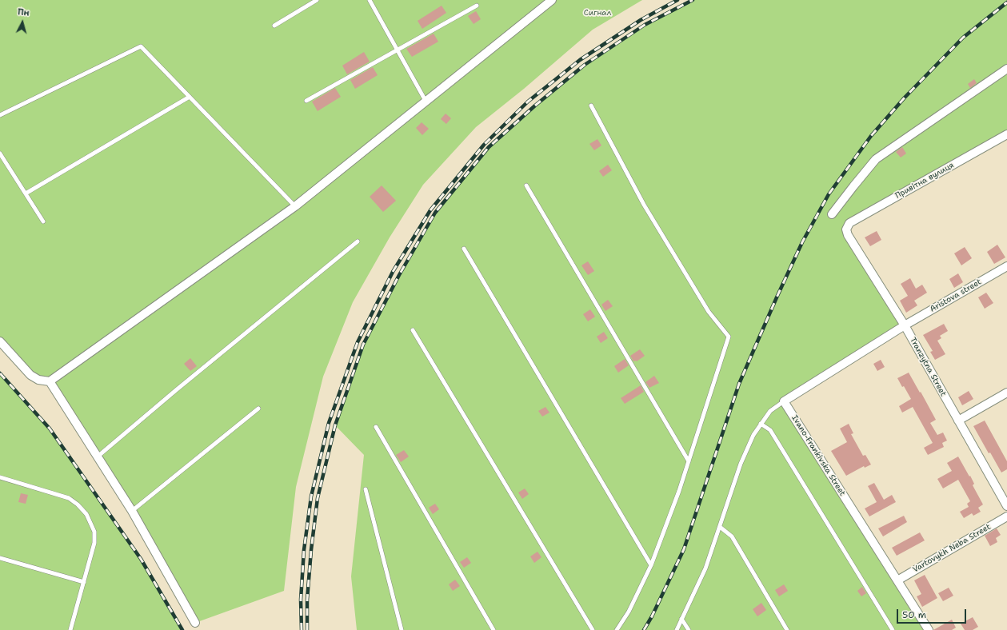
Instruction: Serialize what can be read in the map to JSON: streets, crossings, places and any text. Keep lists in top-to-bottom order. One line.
{"streets":{"street":["Привітна вулиця","Aristova street","Tranzytna Street","Ivano-Frankivska Street","Vartovykh Neba Street"]},"crossings":[["Привітна вулиця","Tranzytna Street"],["Aristova street","Tranzytna Street"],["Ivano-Frankivska Street","Vartovykh Neba Street"]],"parks":["Сигнал"],"scale_bar":"50 m","north":"top"}
